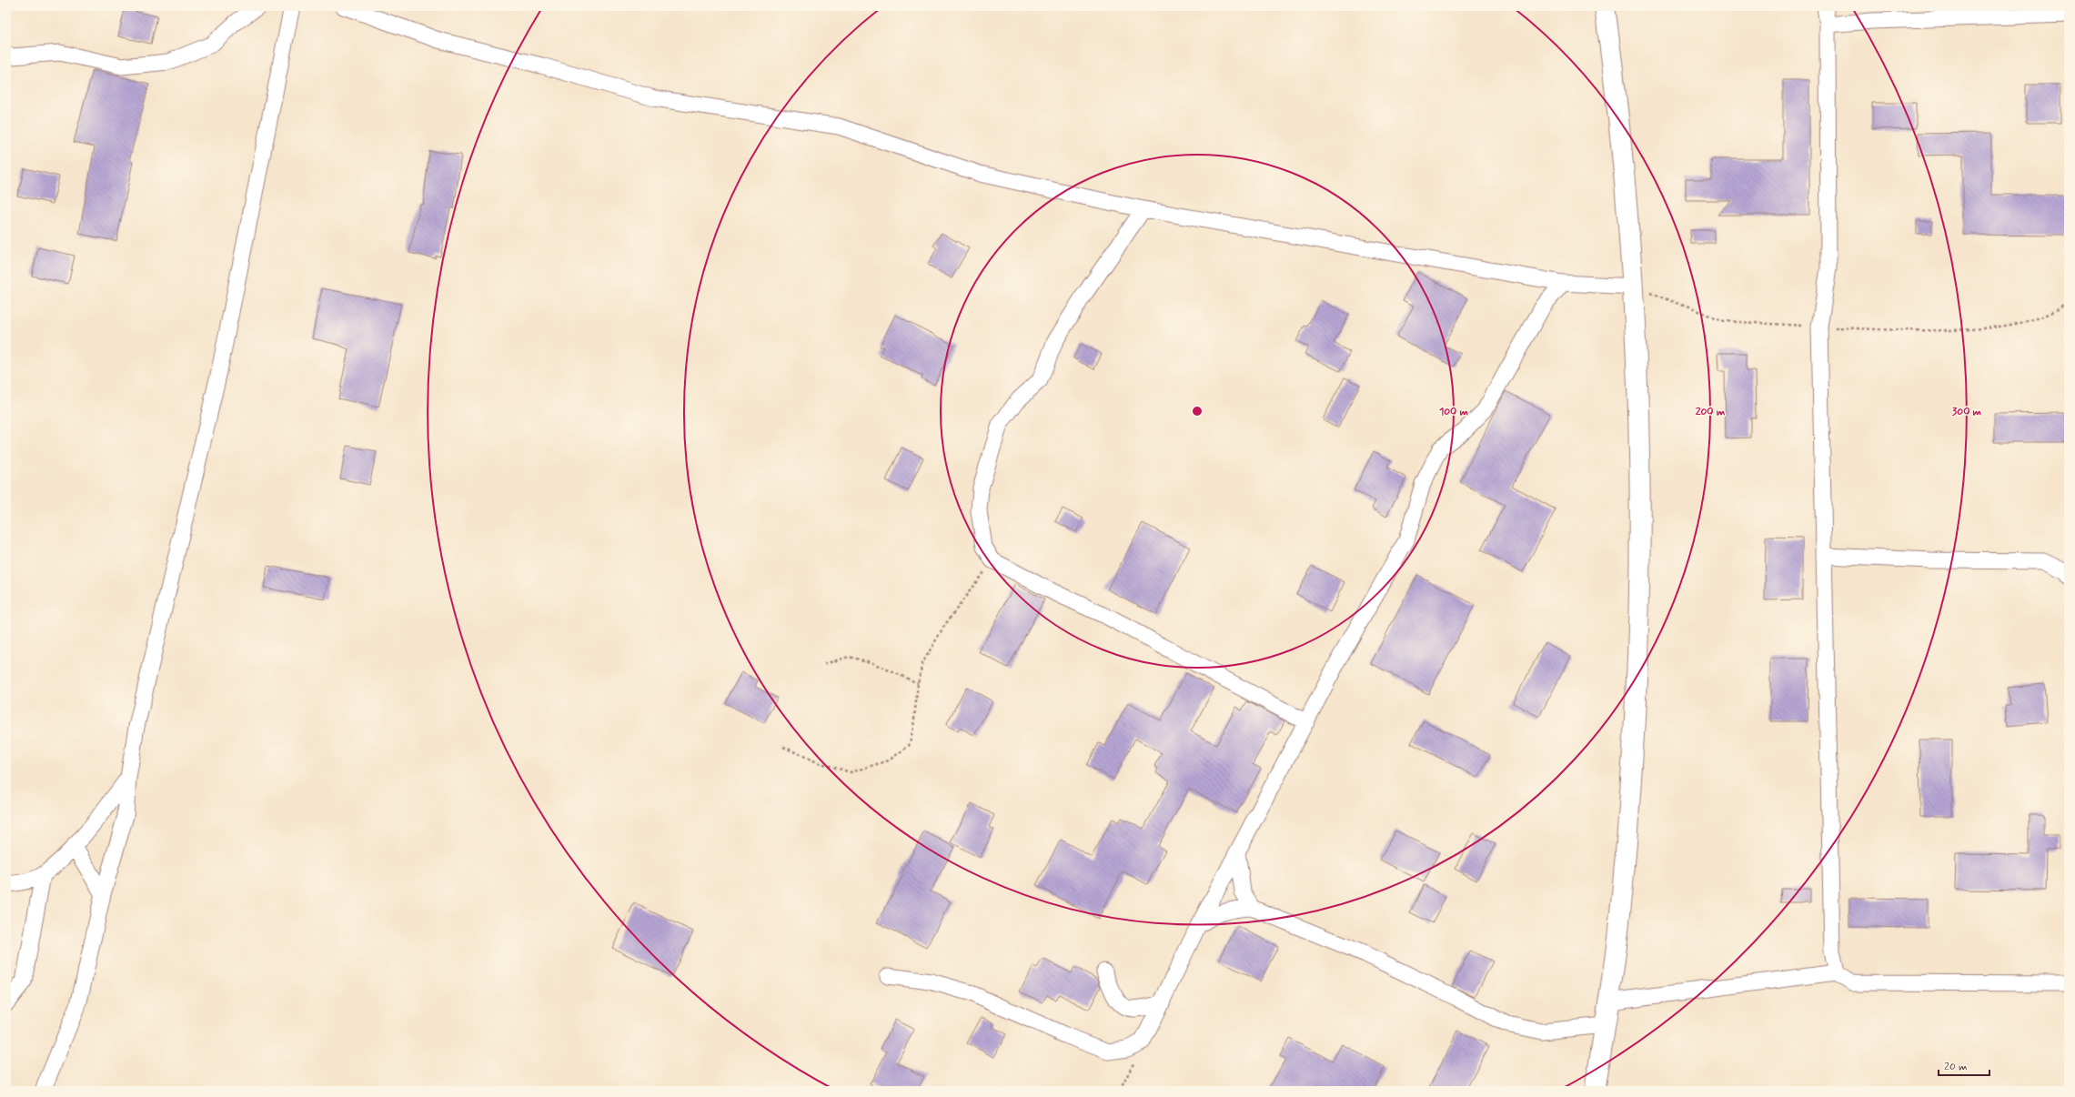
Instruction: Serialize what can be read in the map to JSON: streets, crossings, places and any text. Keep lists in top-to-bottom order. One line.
{"scale_bar":"20 m","rings":["100 m","200 m","300 m"]}
